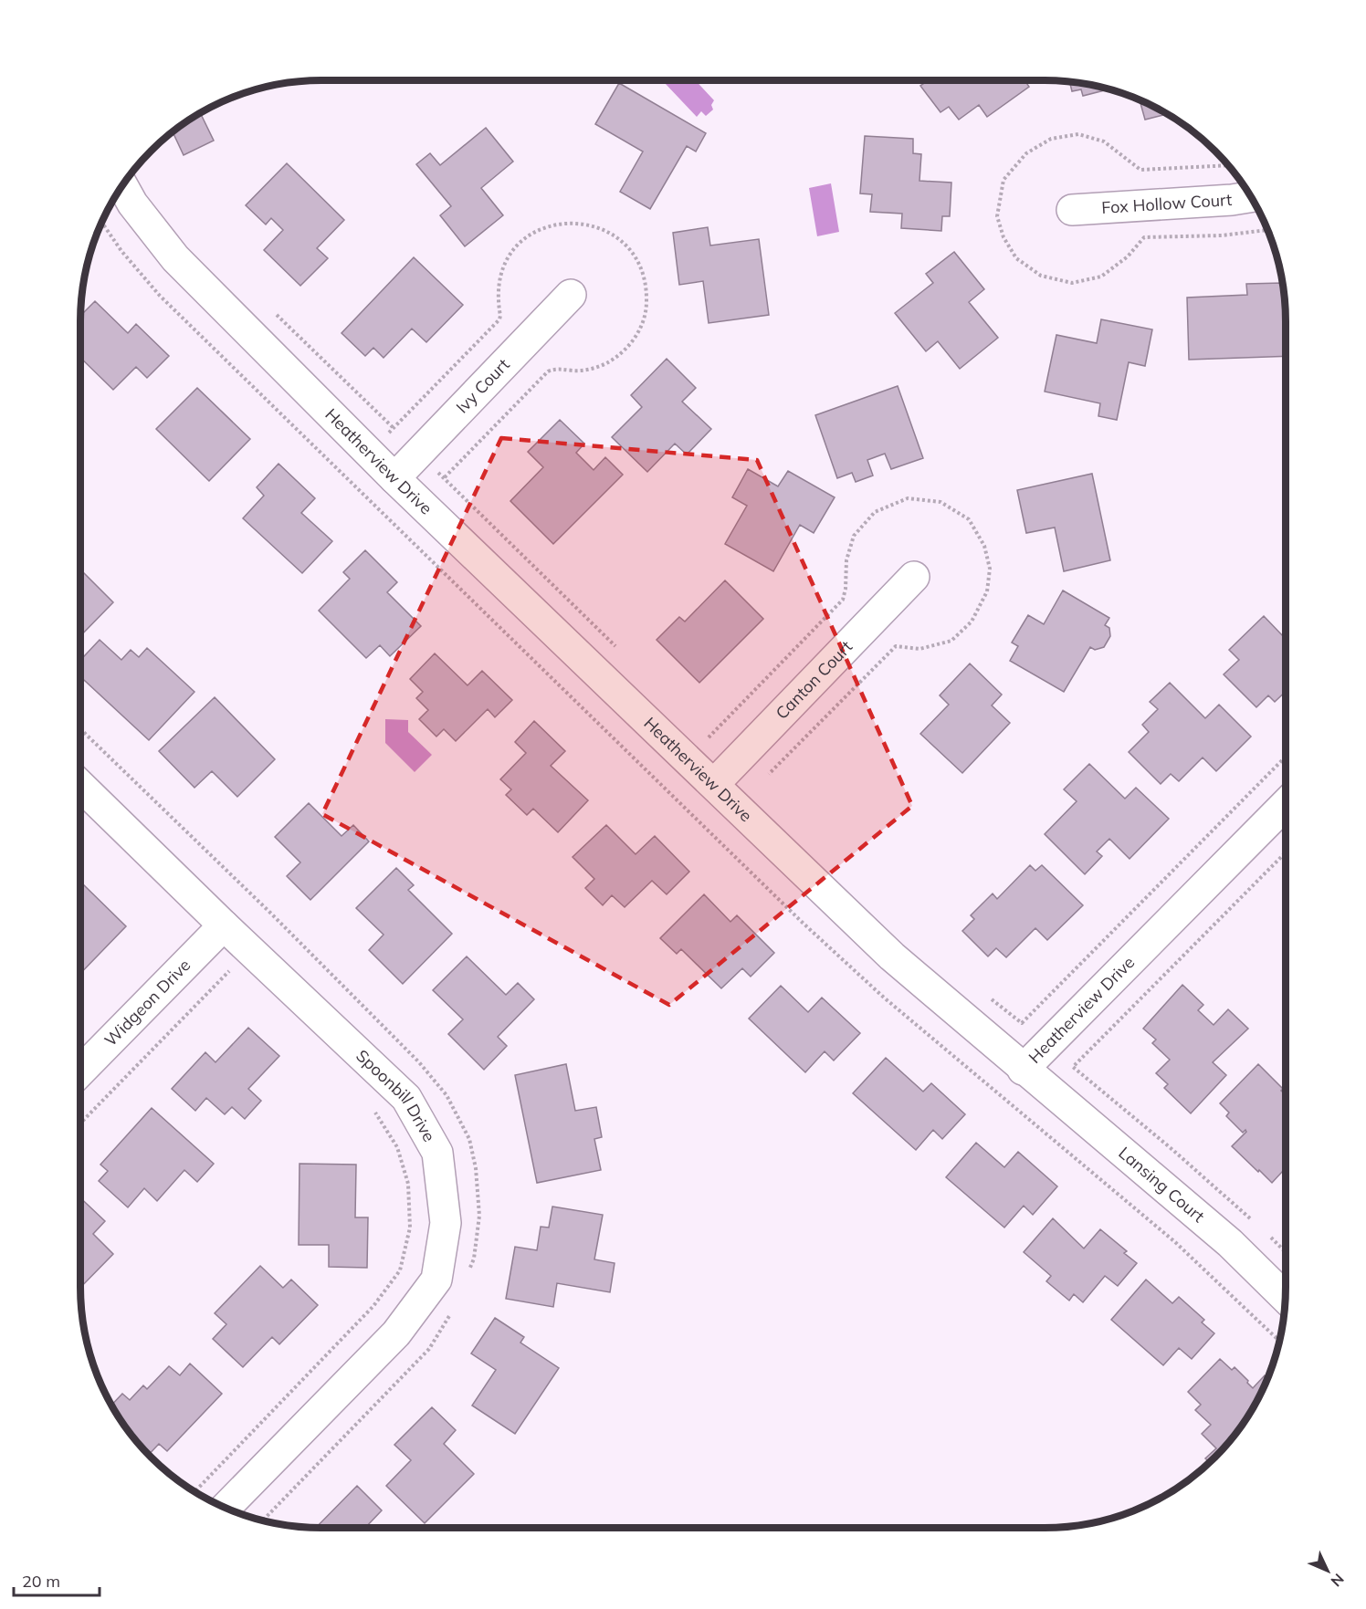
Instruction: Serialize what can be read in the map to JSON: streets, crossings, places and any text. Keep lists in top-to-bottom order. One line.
{"streets":{"street":["Fox Hollow Court","Ivy Court","Heatherview Drive","Canton Court","Widgeon Drive","Spoonbill Drive","Lansing Court"]},"crossings":[["Ivy Court","Heatherview Drive"],["Heatherview Drive","Canton Court"],["Heatherview Drive","Lansing Court"],["Widgeon Drive","Spoonbill Drive"]],"scale_bar":"20 m","north":"bottom right"}
